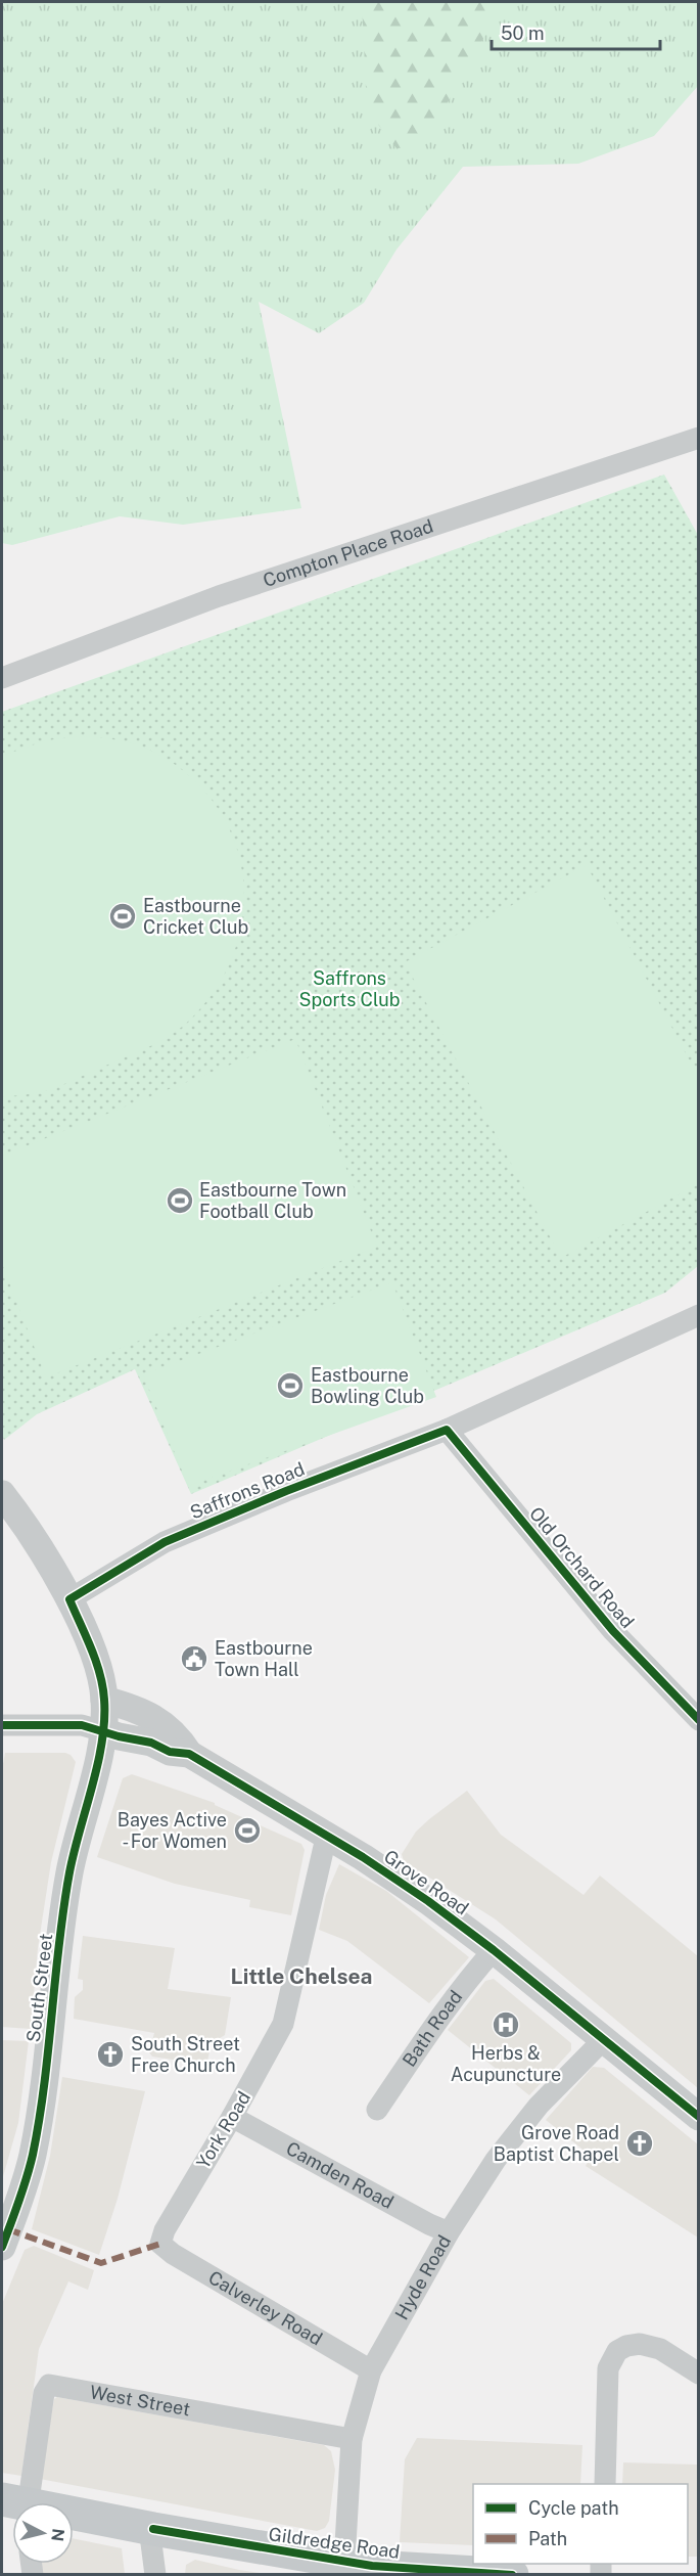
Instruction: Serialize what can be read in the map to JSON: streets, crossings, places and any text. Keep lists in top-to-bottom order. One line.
{"streets":{"main road":["Gildredge Road"],"street":["Compton Place Road","Saffrons Road","Old Orchard Road","Grove Road","South Street","Bath Road","York Road","Camden Road","Hyde Road","Calverley Road","West Street"]},"crossings":[["Saffrons Road","Old Orchard Road"],["Saffrons Road","South Street"],["Grove Road","South Street"],["Grove Road","Bath Road"],["Grove Road","York Road"],["Grove Road","Hyde Road"],["York Road","Camden Road"],["York Road","Calverley Road"],["Camden Road","Hyde Road"],["Hyde Road","Calverley Road"],["Hyde Road","West Street"],["Hyde Road","Gildredge Road"]],"districts":["Little Chelsea"],"parks":["Saffrons Sports Club"],"places":{"sports":["Eastbourne Cricket Club","Eastbourne Town Football Club","Eastbourne Bowling Club","Bayes Active - For Women"],"public building":["Eastbourne Town Hall"],"hospital":["Herbs & Acupuncture"],"church":["South Street Free Church","Grove Road Baptist Chapel"]},"legend":["Cycle path","Path"],"scale_bar":"50 m","north":"right"}
